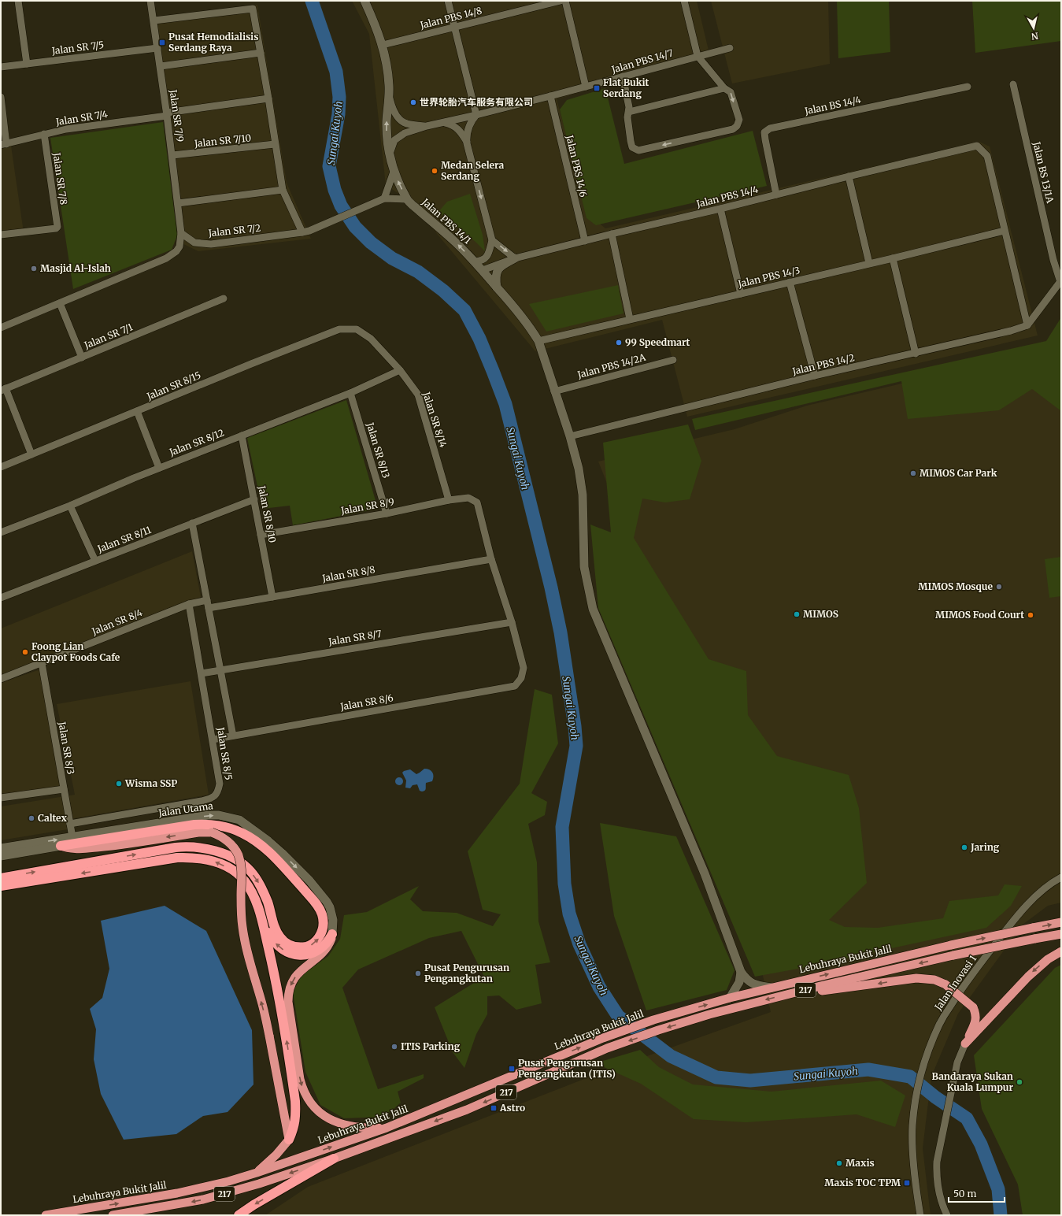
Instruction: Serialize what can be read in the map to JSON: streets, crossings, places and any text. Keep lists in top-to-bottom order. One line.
{"streets":{"highway":["Lebuhraya Bukit Jalil","217"],"street":["Jalan PBS 14/8","Jalan SR 7/5","Jalan PBS 14/7","Jalan BS 14/4","Jalan SR 7/9","Jalan SR 7/4","Jalan SR 7/10","Jalan PBS 14/6","Jalan BS 13/1A","Jalan SR 7/8","Jalan PBS 14/4","Jalan PBS 14/1","Jalan SR 7/2","Jalan PBS 14/3","Jalan SR 7/1","Jalan PBS 14/2","Jalan PBS 14/2A","Jalan SR 8/15","Jalan SR 8/14","Jalan SR 8/12","Jalan SR 8/13","Jalan SR 8/9","Jalan SR 8/10","Jalan SR 8/11","Jalan SR 8/8","Jalan SR 8/4","Jalan SR 8/7","Jalan SR 8/6","Jalan SR 8/3","Jalan SR 8/5","Jalan Utama","Jalan Inovasi 1"]},"crossings":[["Jalan PBS 14/8","Jalan PBS 14/1"],["Jalan SR 7/5","Jalan SR 7/9"],["Jalan PBS 14/7","Jalan PBS 14/6"],["Jalan PBS 14/7","Jalan PBS 14/1"],["Jalan BS 14/4","Jalan PBS 14/4"],["Jalan SR 7/9","Jalan SR 7/4"],["Jalan SR 7/9","Jalan SR 7/10"],["Jalan SR 7/9","Jalan SR 7/2"],["Jalan SR 7/4","Jalan SR 7/8"],["Jalan PBS 14/6","Jalan PBS 14/4"],["Jalan PBS 14/4","Jalan PBS 14/1"],["Jalan PBS 14/4","Jalan PBS 14/3"],["Jalan PBS 14/1","Jalan SR 7/2"],["Jalan PBS 14/1","Jalan PBS 14/3"],["Jalan PBS 14/1","Jalan PBS 14/2"],["Jalan PBS 14/1","Jalan PBS 14/2A"],["Jalan SR 8/15","Jalan SR 8/14"],["Jalan SR 8/14","Jalan SR 8/12"],["Jalan SR 8/14","Jalan SR 8/9"],["Jalan SR 8/12","Jalan SR 8/13"],["Jalan SR 8/12","Jalan SR 8/10"],["Jalan SR 8/13","Jalan SR 8/9"],["Jalan SR 8/9","Jalan SR 8/10"],["Jalan SR 8/9","Jalan SR 8/8"],["Jalan SR 8/10","Jalan SR 8/11"],["Jalan SR 8/10","Jalan SR 8/8"],["Jalan SR 8/11","Jalan SR 8/5"],["Jalan SR 8/8","Jalan SR 8/5"],["Jalan SR 8/4","Jalan SR 8/3"],["Jalan SR 8/4","Jalan SR 8/5"],["Jalan SR 8/7","Jalan SR 8/6"],["Jalan SR 8/7","Jalan SR 8/5"],["Jalan SR 8/6","Jalan SR 8/5"],["Jalan SR 8/3","Jalan SR 8/5"],["Jalan SR 8/3","Jalan Utama"]],"water":["Sungai Kuyoh"],"places":{"transit":["Pusat Hemodialisis Serdang Raya","Flat Bukit Serdang","Pusat Pengurusan Pengangkutan (ITIS)","Astro","Maxis TOC TPM"],"other":["世界轮胎汽车服务有限公司","Medan Selera Serdang","Masjid Al-Islah","99 Speedmart","MIMOS Car Park","MIMOS Mosque","MIMOS","MIMOS Food Court","Foong Lian Claypot Foods Cafe","Wisma SSP","Caltex","Jaring","Pusat Pengurusan Pengangkutan","ITIS Parking","Bandaraya Sukan Kuala Lumpur","Maxis"]},"scale_bar":"50 m","north":"bottom"}
